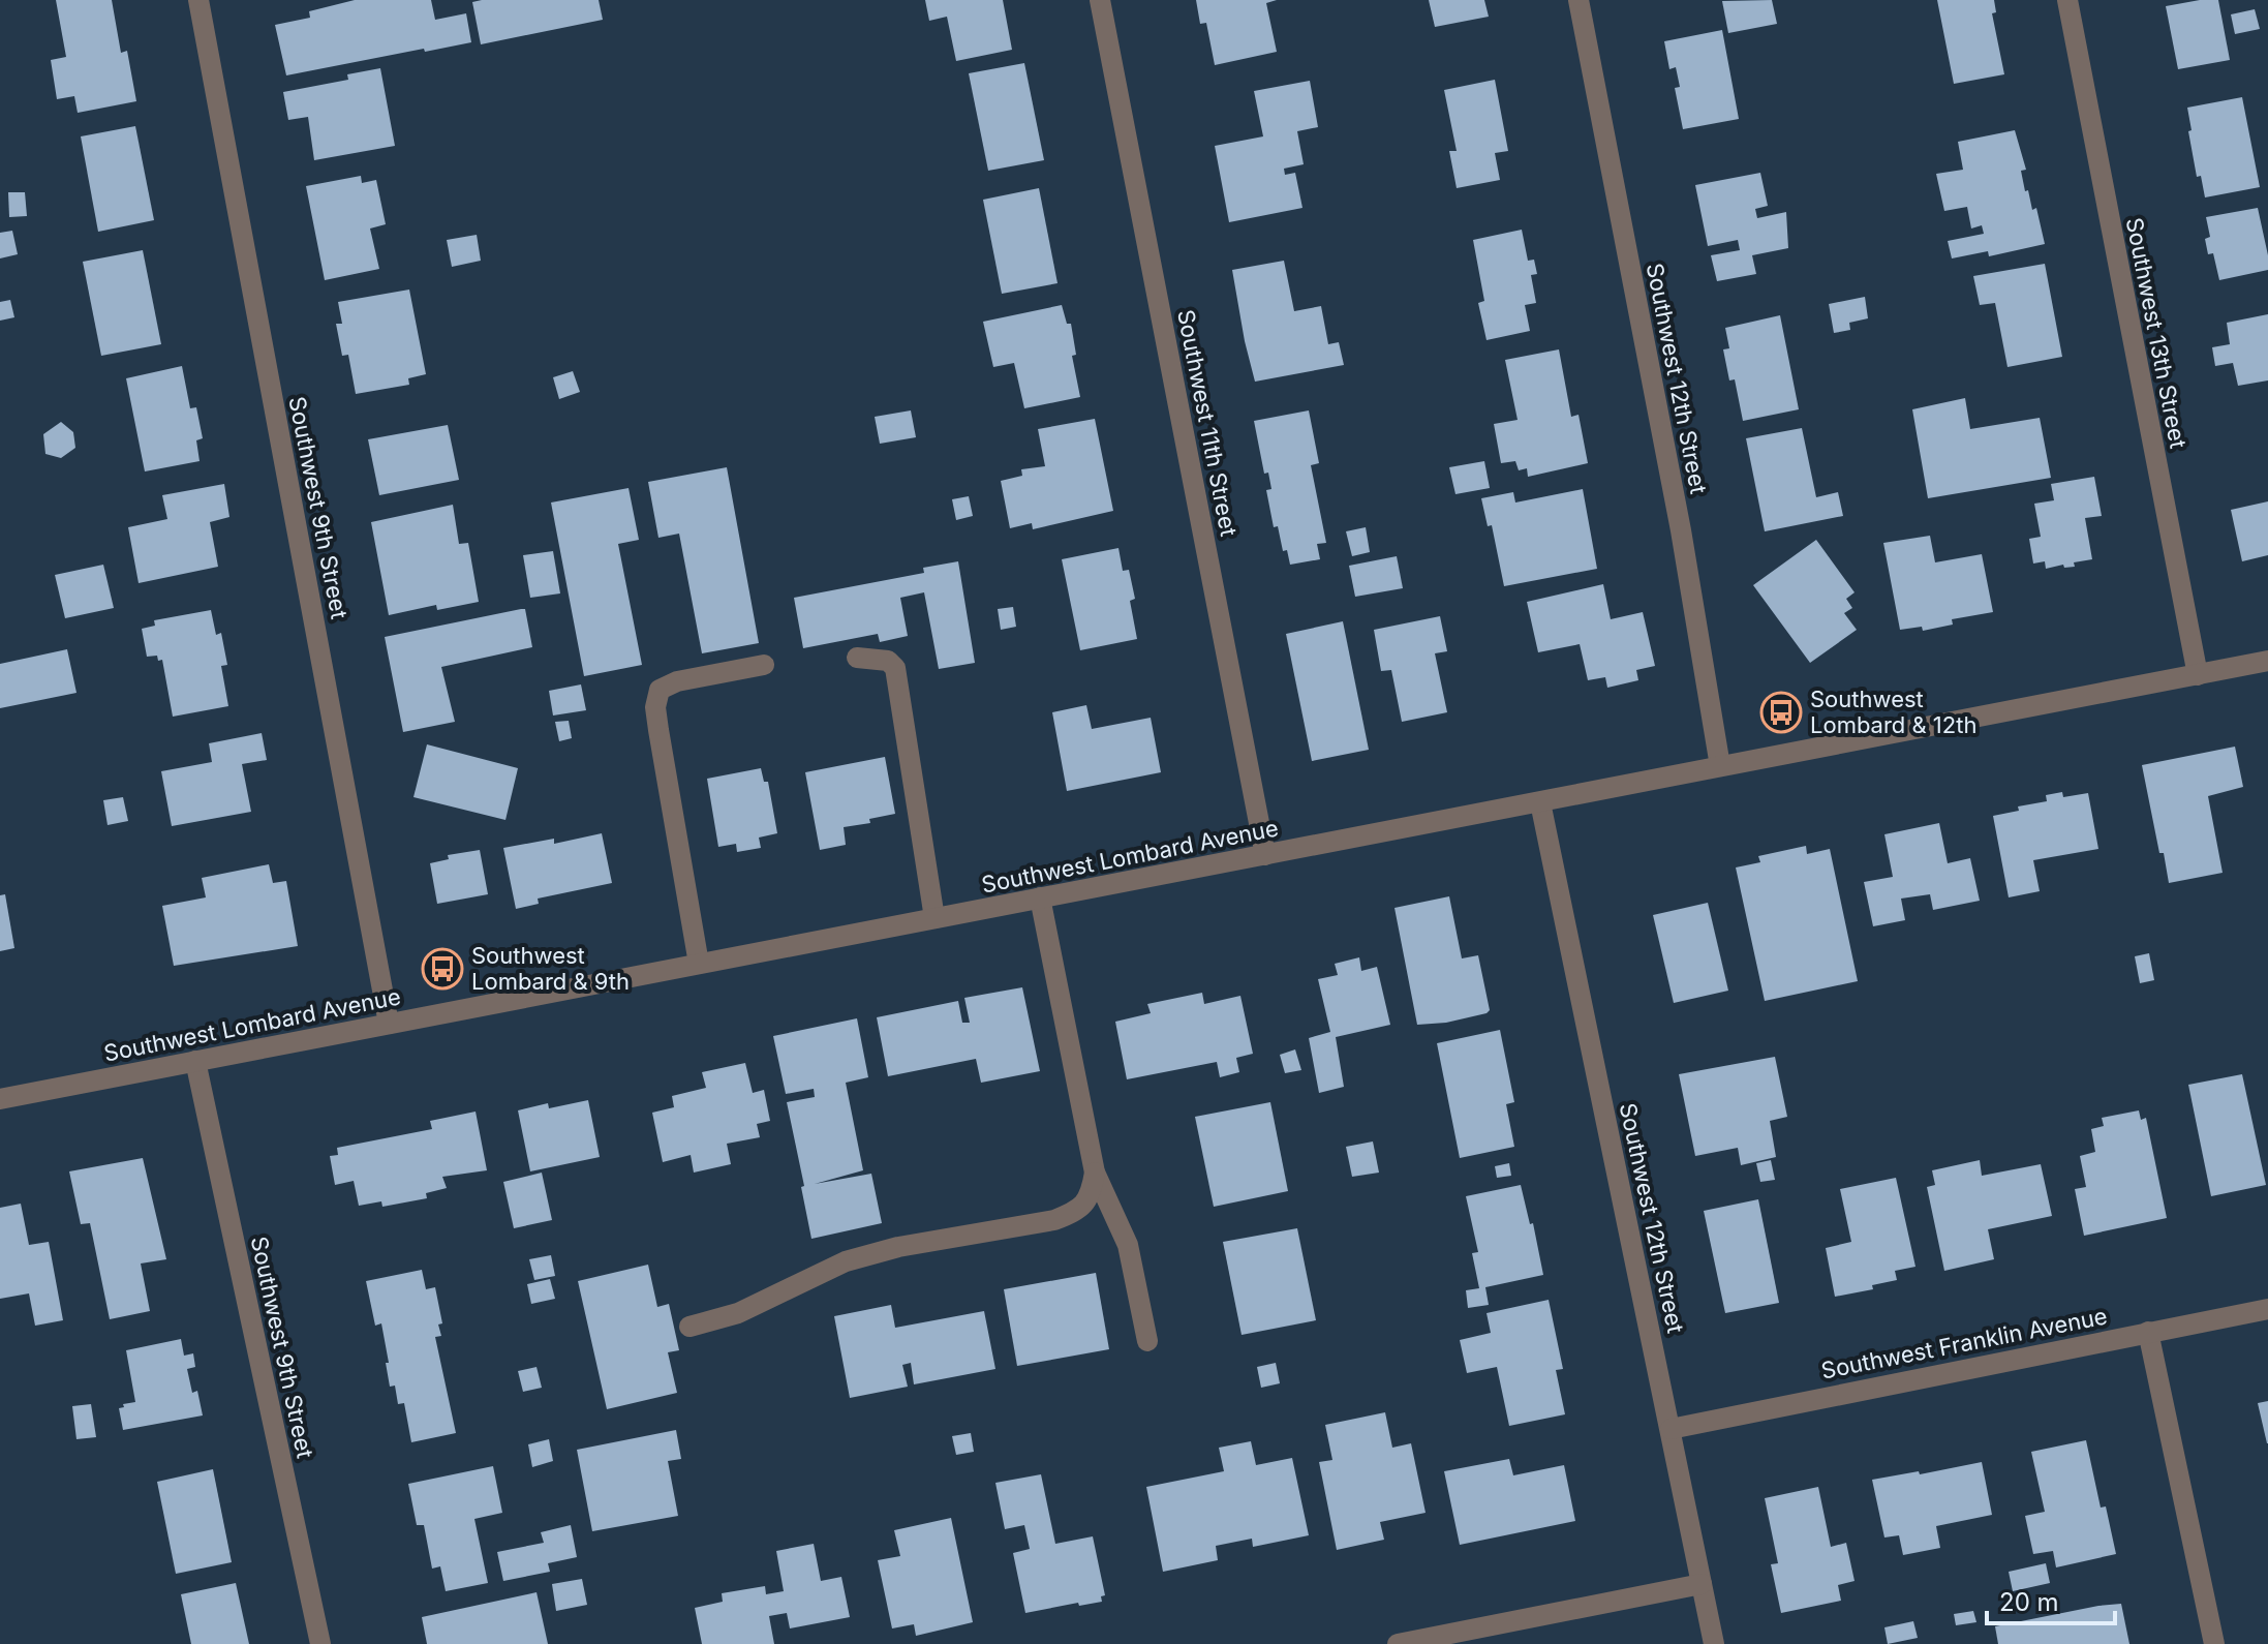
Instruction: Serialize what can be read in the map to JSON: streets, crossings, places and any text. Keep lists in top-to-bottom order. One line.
{"streets":{"street":["Southwest 13th Street","Southwest 12th Street","Southwest 11th Street","Southwest 9th Street","Southwest Lombard Avenue","Southwest Franklin Avenue"]},"crossings":[["Southwest 13th Street","Southwest Lombard Avenue"],["Southwest 12th Street","Southwest Lombard Avenue"],["Southwest 12th Street","Southwest Franklin Avenue"],["Southwest 11th Street","Southwest Lombard Avenue"],["Southwest 9th Street","Southwest Lombard Avenue"]],"places":{"bus stop":["Southwest Lombard & 12th","Southwest Lombard & 9th"]},"scale_bar":"20 m"}
